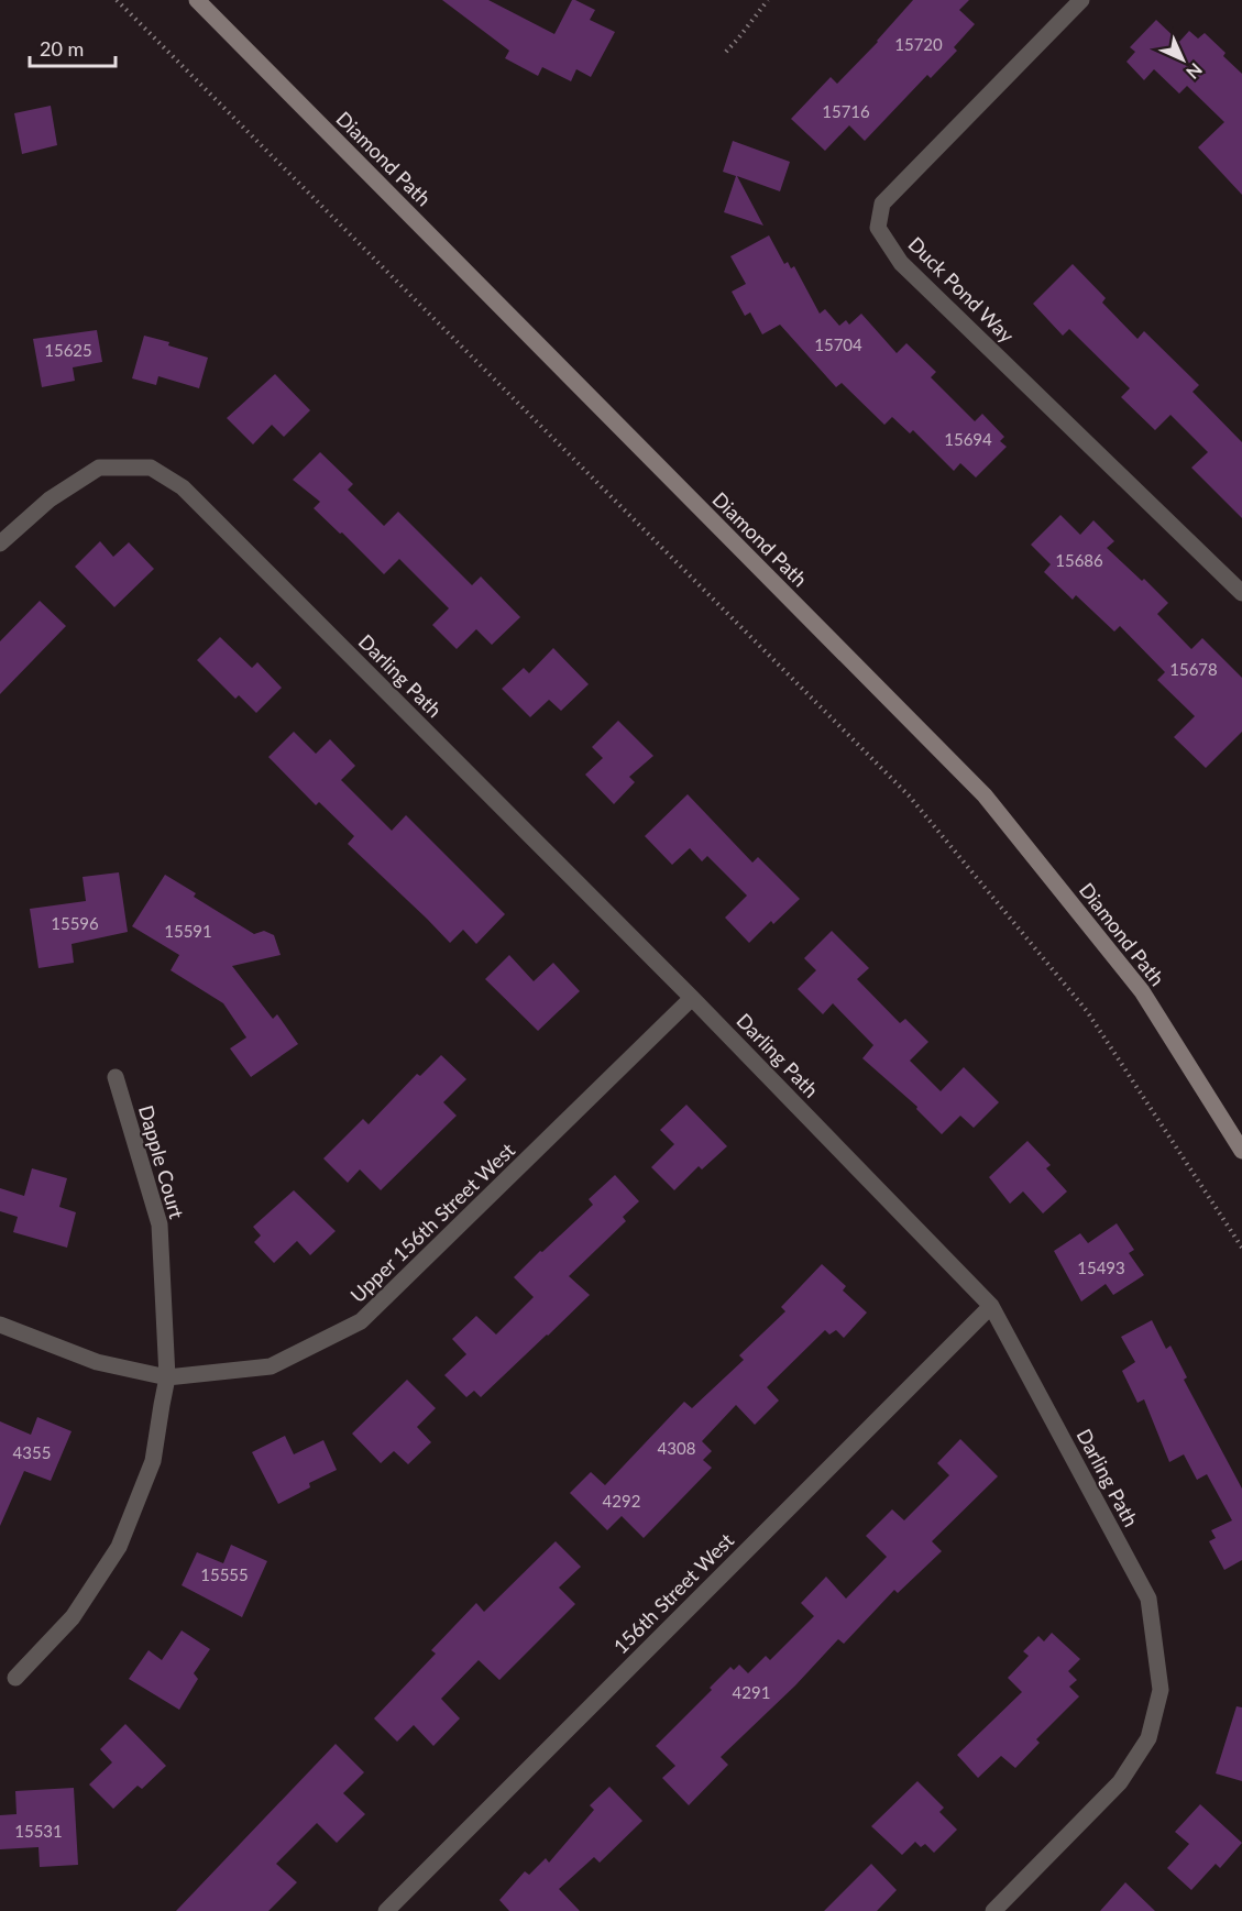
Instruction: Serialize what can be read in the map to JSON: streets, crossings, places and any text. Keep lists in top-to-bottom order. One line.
{"streets":{"street":["Diamond Path","Duck Pond Way","Darling Path","Dapple Court","Upper 156th Street West","156th Street West"]},"crossings":[["Darling Path","Upper 156th Street West"],["Darling Path","156th Street West"],["Dapple Court","Upper 156th Street West"]],"house_numbers":["15720","15716","15704","15625","15694","15686","15678","15596","15591","15493","4308","4355","4292","15555","4291","15531"],"scale_bar":"20 m","north":"bottom right"}
